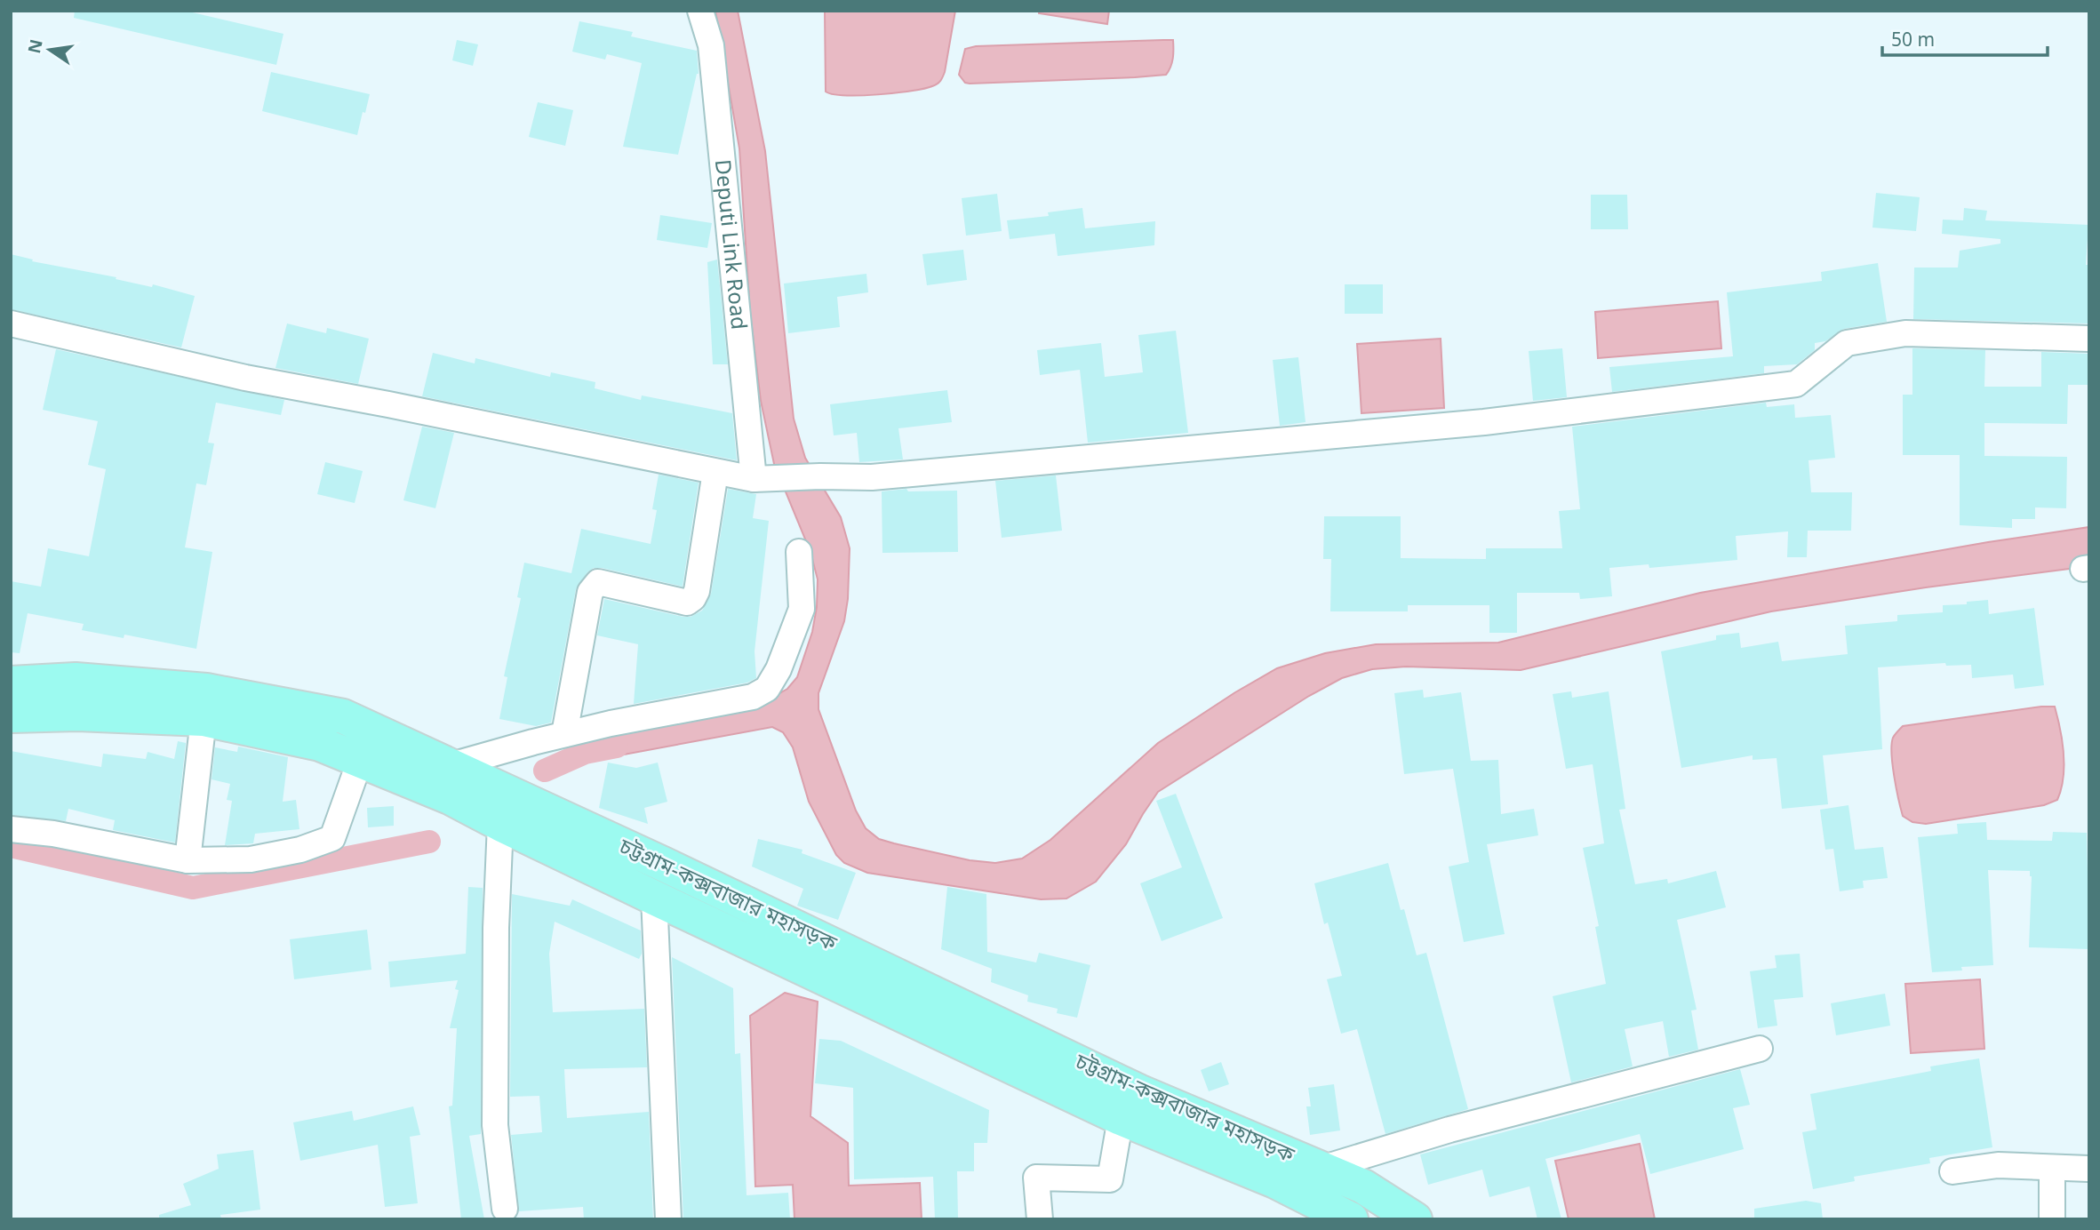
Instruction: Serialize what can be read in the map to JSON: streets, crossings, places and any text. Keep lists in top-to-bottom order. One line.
{"streets":{"highway":["চট্টগ্রাম-কক্সবাজার মহাসড়ক"],"street":["Deputi Link Road"]},"scale_bar":"50 m","north":"left"}
